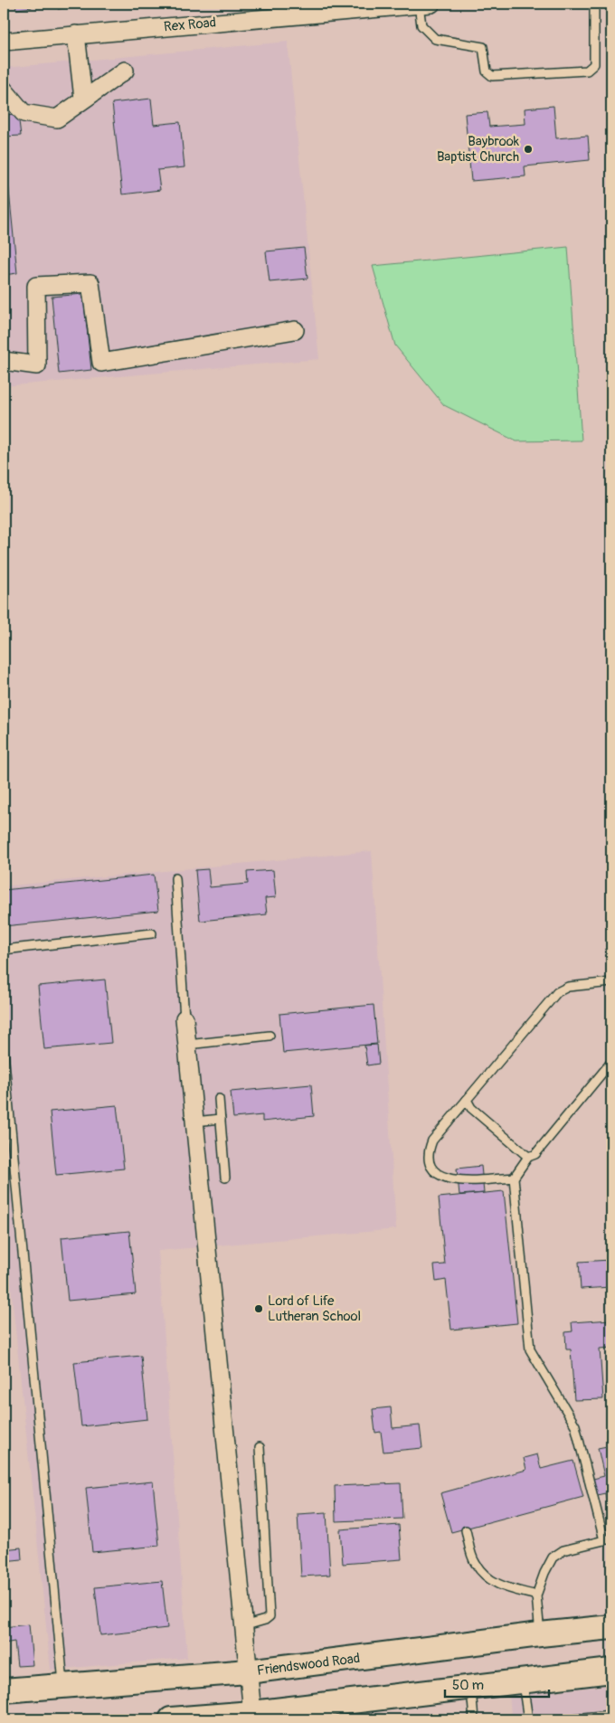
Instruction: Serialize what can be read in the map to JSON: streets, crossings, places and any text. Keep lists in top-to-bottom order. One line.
{"streets":{"main road":["Friendswood Road"],"street":["Rex Road"]},"places":["Baybrook Baptist Church","Lord of Life Lutheran School"],"scale_bar":"50 m"}
